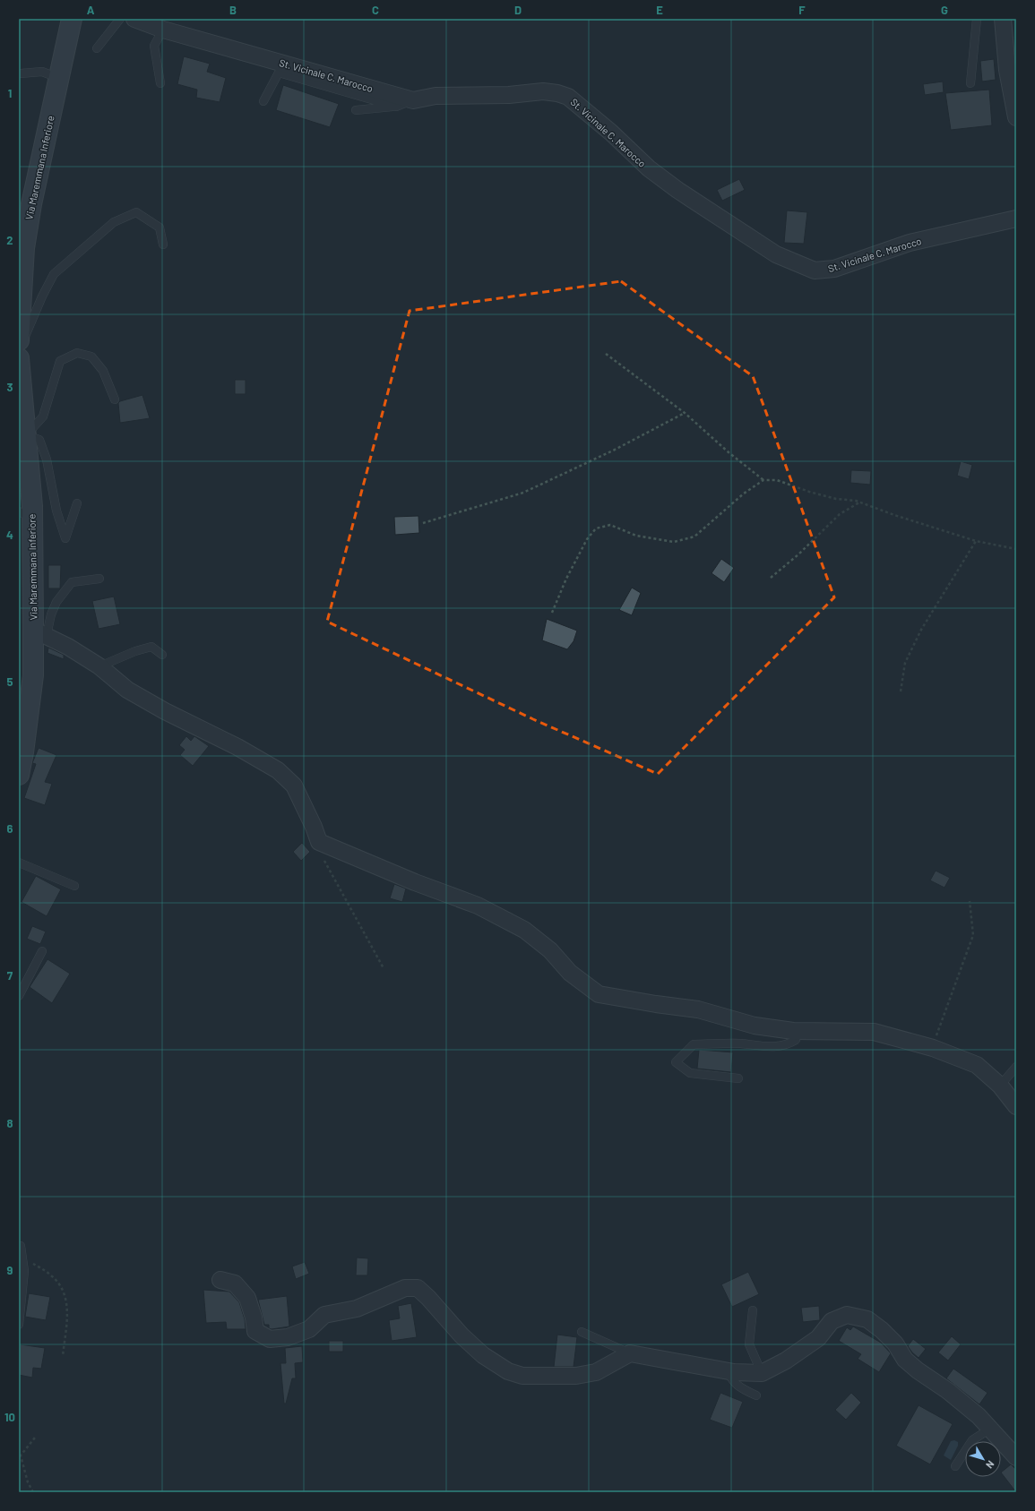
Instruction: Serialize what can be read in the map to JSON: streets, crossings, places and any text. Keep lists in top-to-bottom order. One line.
{"streets":{"main road":["Via Maremmana Inferiore"],"street":["St. Vicinale C. Marocco"]},"north":"bottom right","grid":{"columns":["A","B","C","D","E","F","G"],"rows":["1","2","3","4","5","6","7","8","9","10"]}}
